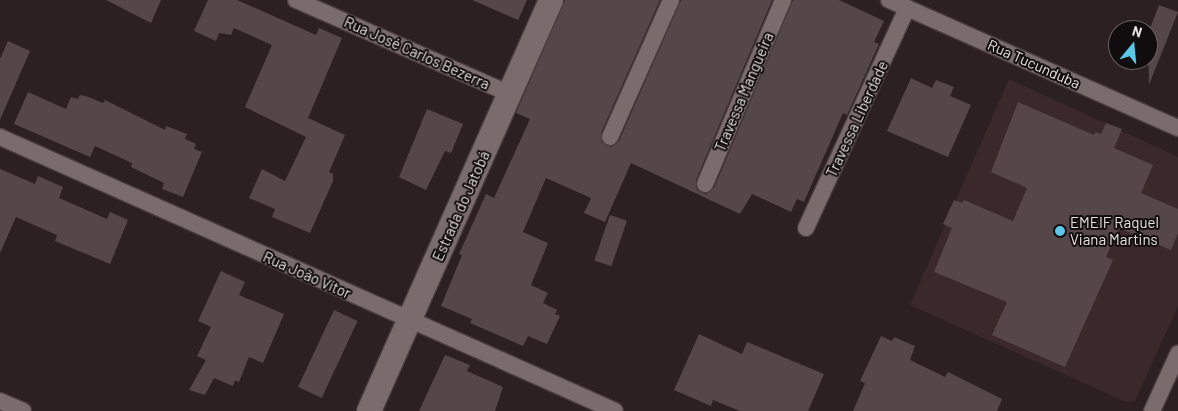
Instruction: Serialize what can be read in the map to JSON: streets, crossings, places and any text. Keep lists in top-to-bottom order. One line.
{"streets":{"street":["Rua José Carlos Bezerra","Rua Tucunduba","Travessa Mangueira","Travessa Liberdade","Estrada do Jatobá","Rua João Vítor"]},"crossings":[["Rua José Carlos Bezerra","Estrada do Jatobá"],["Rua Tucunduba","Travessa Liberdade"],["Estrada do Jatobá","Rua João Vítor"]],"places":["EMEIF Raquel Viana Martins"],"north":"top"}
